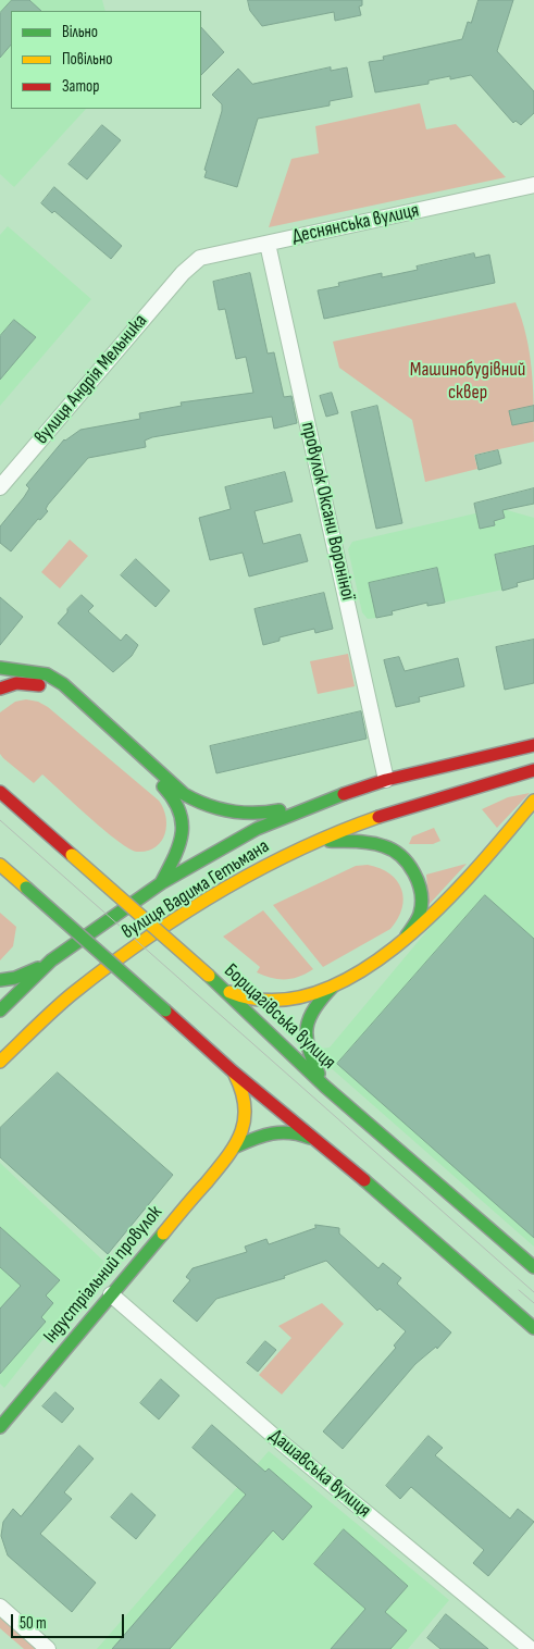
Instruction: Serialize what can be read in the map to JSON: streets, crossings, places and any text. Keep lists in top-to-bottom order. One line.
{"streets":{"main road":["вулиця Вадима Гетьмана","Борщагівська вулиця","Індустріальний провулок"],"street":["Деснянська вулиця","вулиця Андрія Мельника","провулок Оксани Вороніної","Дашавська вулиця"]},"crossings":[["Деснянська вулиця","вулиця Андрія Мельника"],["Деснянська вулиця","провулок Оксани Вороніної"],["провулок Оксани Вороніної","вулиця Вадима Гетьмана"],["Індустріальний провулок","Дашавська вулиця"]],"parks":["Машинобудівний сквер"],"legend":["Вільно","Повільно","Затор"],"scale_bar":"50 m"}
